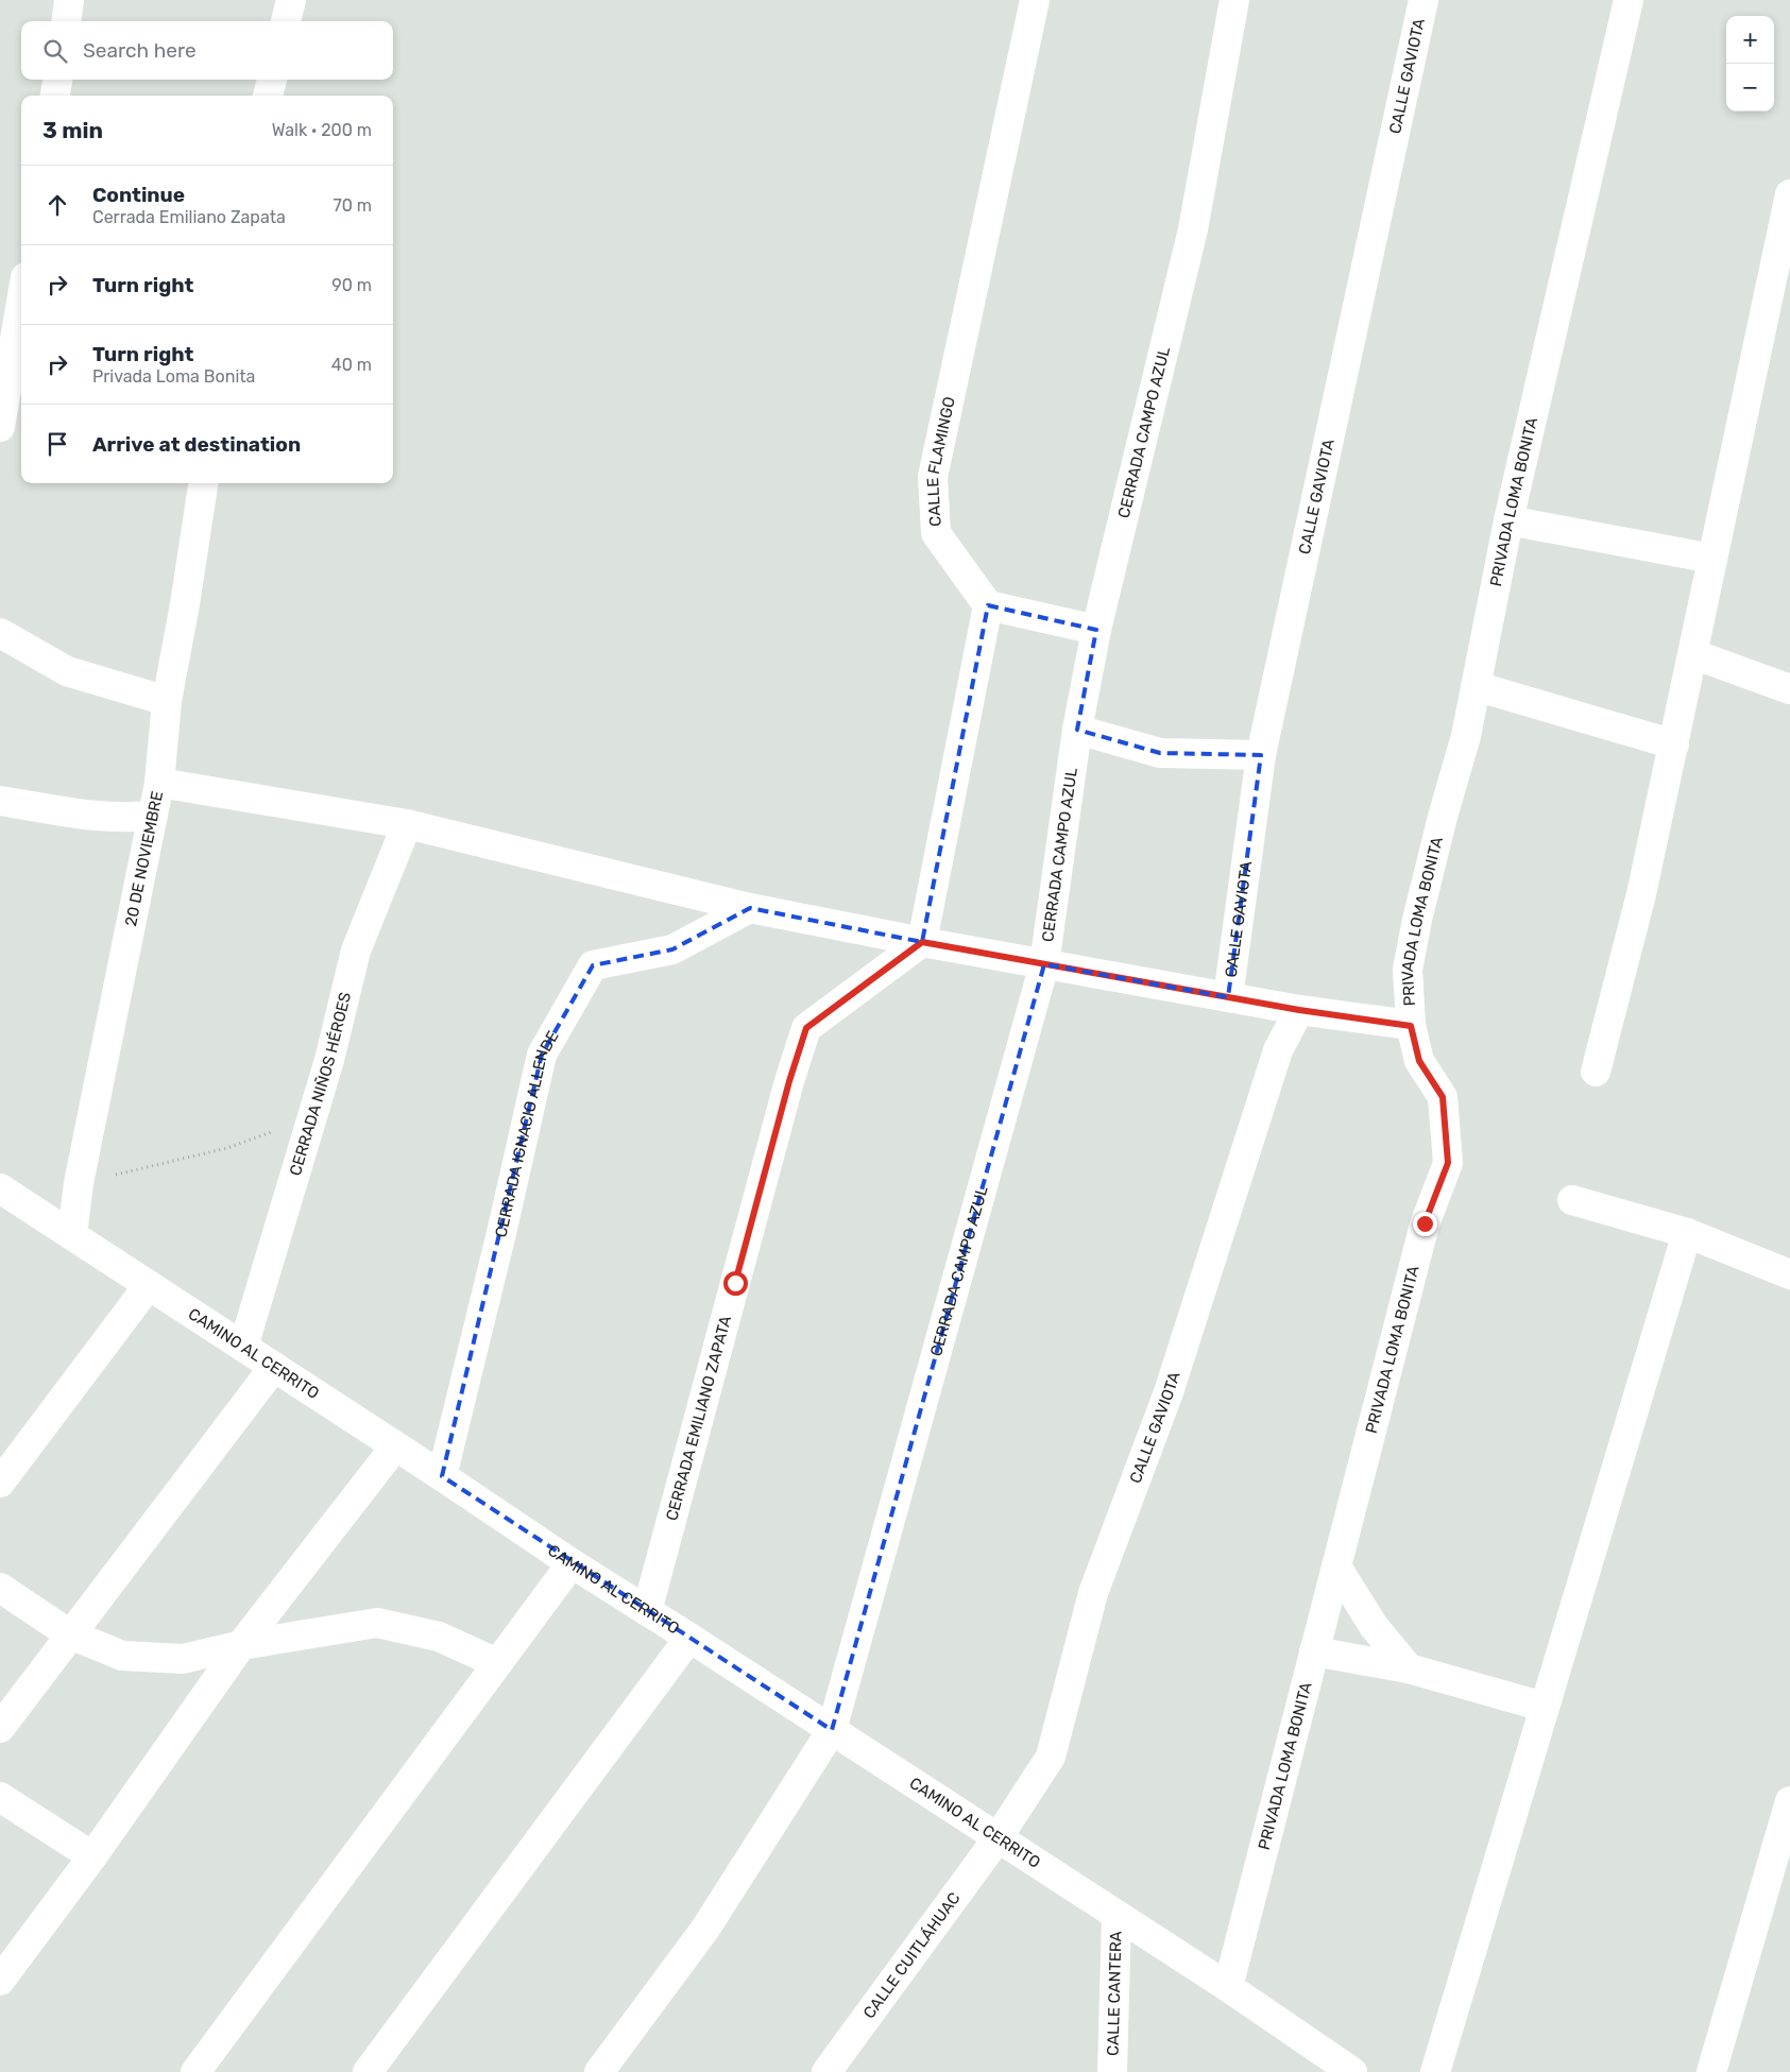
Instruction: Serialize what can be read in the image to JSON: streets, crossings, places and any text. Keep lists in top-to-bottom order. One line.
{"streets":{"street":["CALLE GAVIOTA","CERRADA CAMPO AZUL","CALLE FLAMINGO","PRIVADA LOMA BONITA","20 DE NOVIEMBRE","CERRADA NIÑOS HÉROES","CERRADA IGNACIO ALLENDE","CAMINO AL CERRITO","CERRADA EMILIANO ZAPATA","CALLE CUITLÁHUAC","CALLE CANTERA"]},"crossings":[["CALLE GAVIOTA","CAMINO AL CERRITO"],["CALLE GAVIOTA","CALLE CUITLÁHUAC"],["CERRADA CAMPO AZUL","CAMINO AL CERRITO"],["PRIVADA LOMA BONITA","CAMINO AL CERRITO"],["20 DE NOVIEMBRE","CAMINO AL CERRITO"],["CERRADA NIÑOS HÉROES","CAMINO AL CERRITO"],["CERRADA IGNACIO ALLENDE","CAMINO AL CERRITO"],["CAMINO AL CERRITO","CERRADA EMILIANO ZAPATA"],["CAMINO AL CERRITO","CALLE CUITLÁHUAC"],["CAMINO AL CERRITO","CALLE CANTERA"]],"page":{"map_buttons":["+","−"],"search":"Search here","heading":["3 min","Walk · 200 m"],"list":[["Continue","Cerrada Emiliano Zapata","70 m"],["Turn right","90 m"],["Turn right","Privada Loma Bonita","40 m"],"Arrive at destination"]}}
